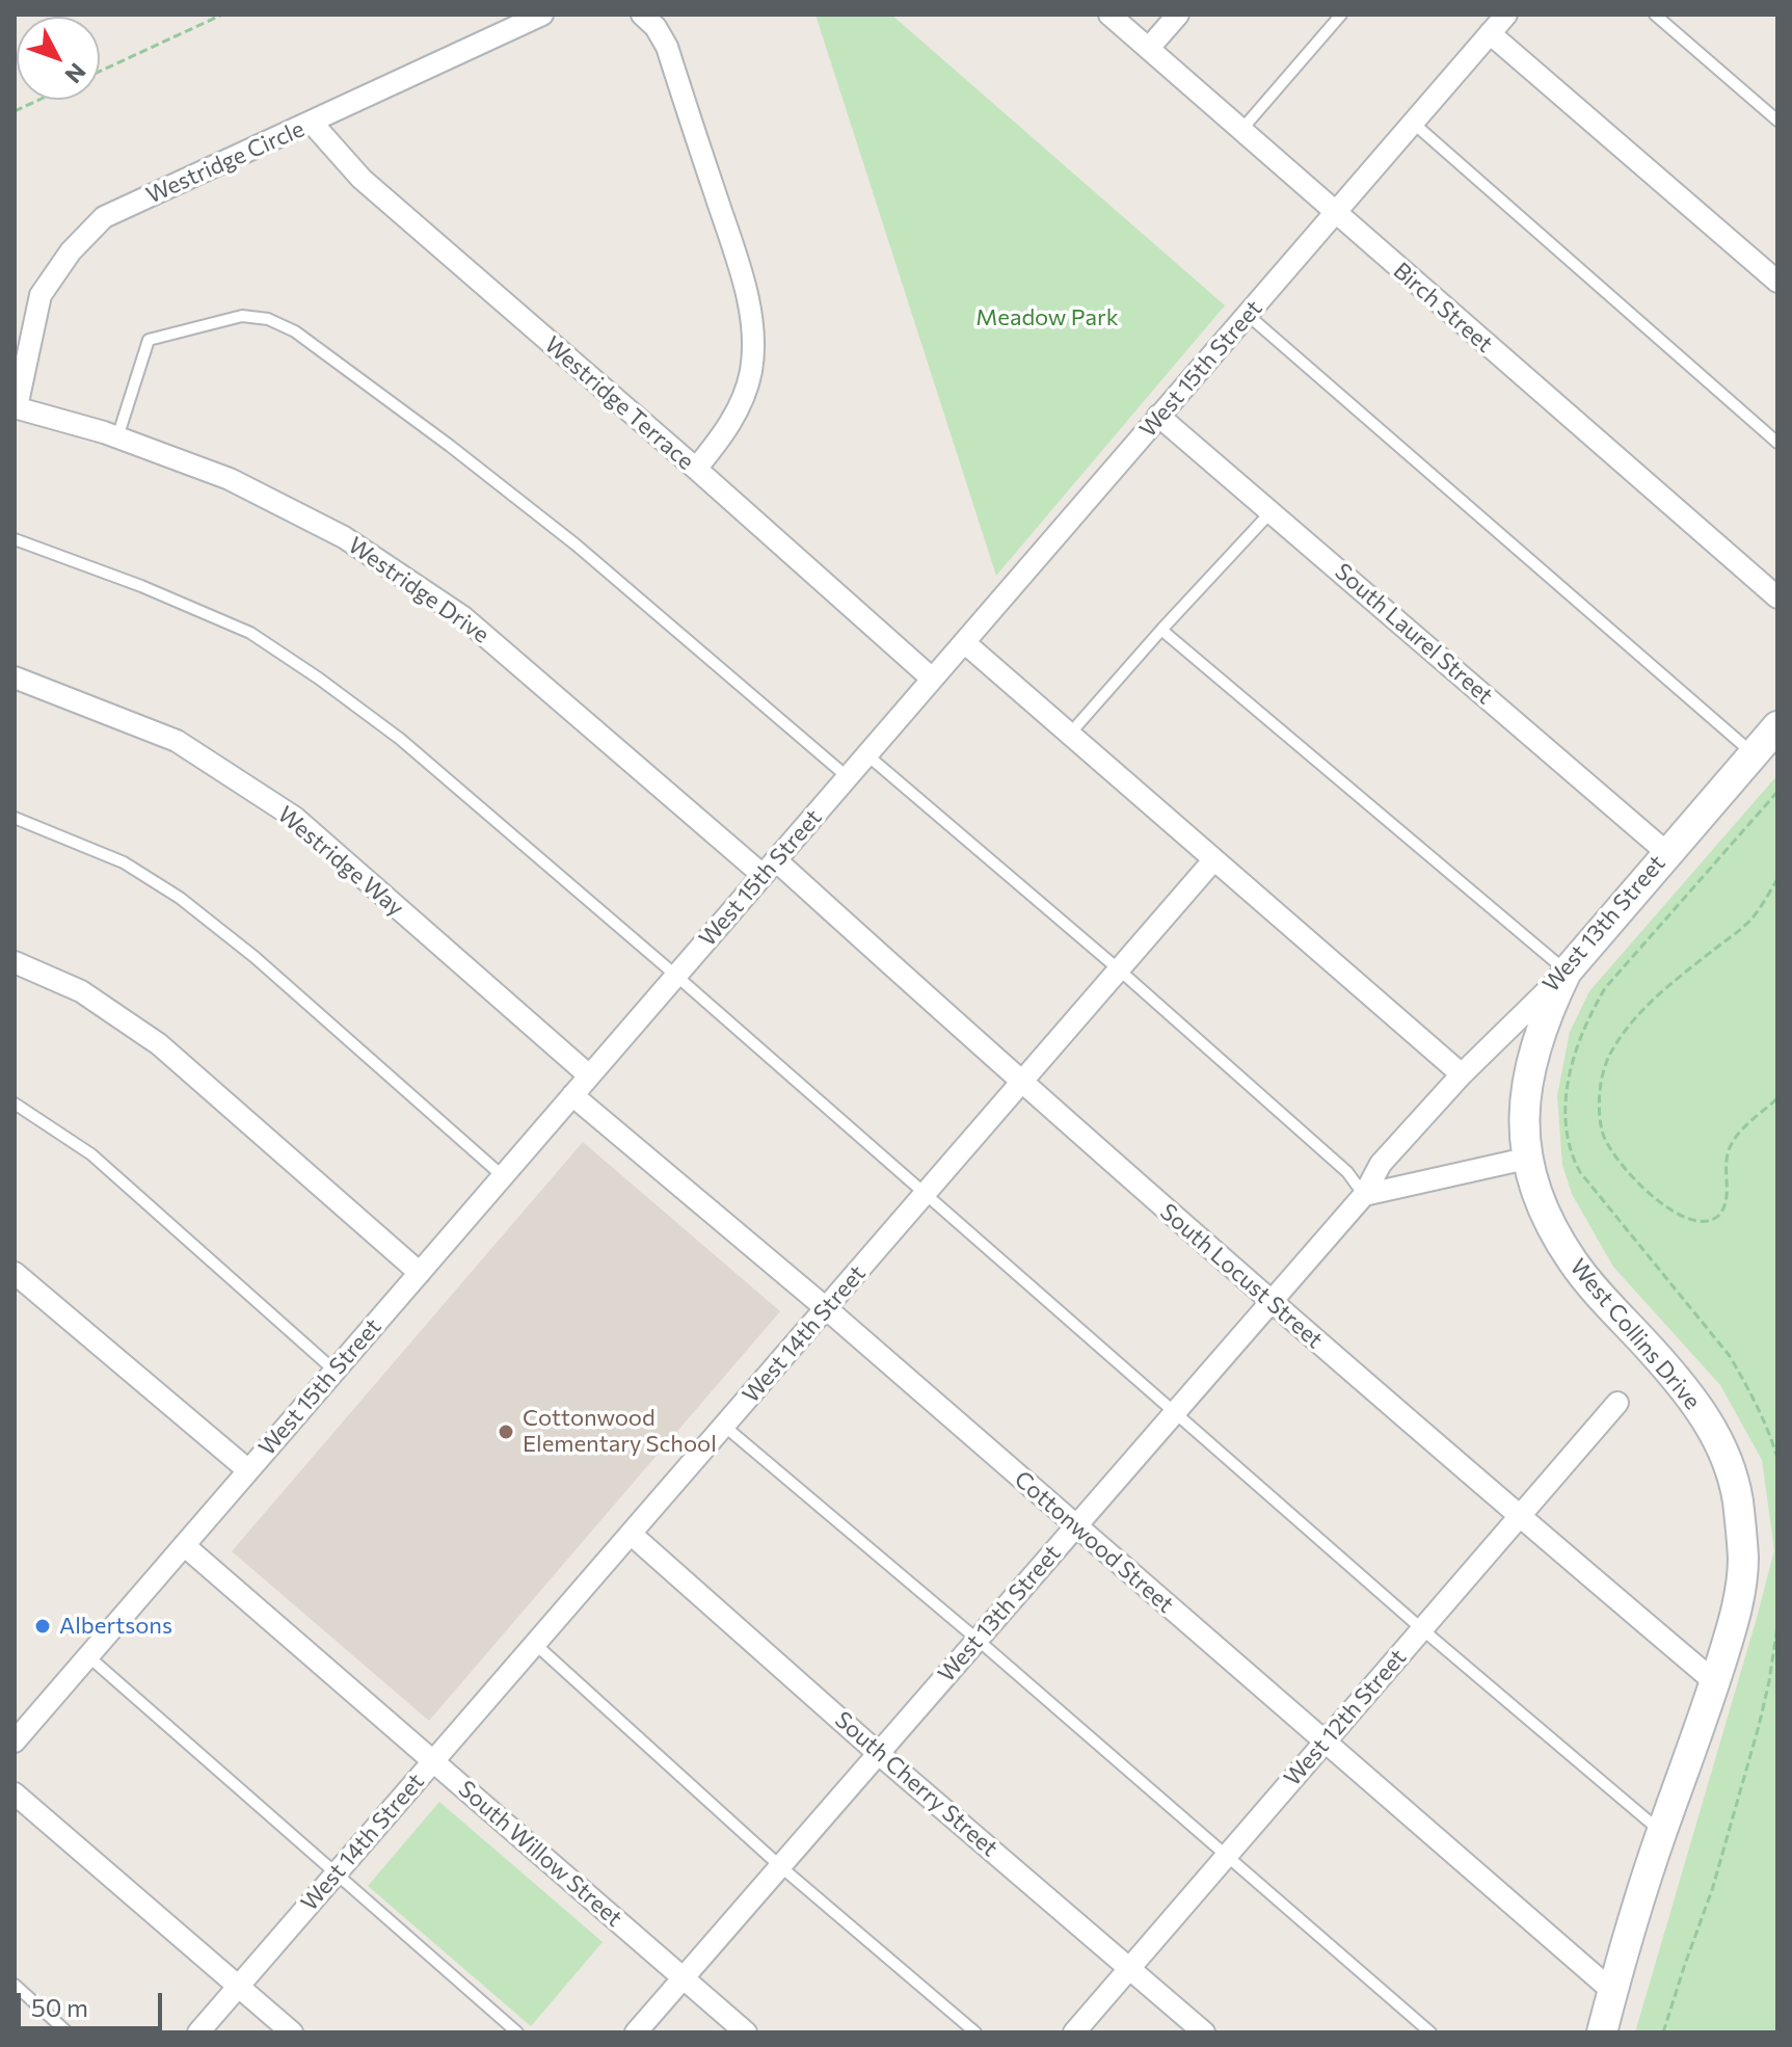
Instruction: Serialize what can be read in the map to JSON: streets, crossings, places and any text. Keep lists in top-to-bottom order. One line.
{"streets":{"main road":["West 13th Street","West Collins Drive"],"street":["Westridge Circle","Birch Street","West 15th Street","Westridge Terrace","Westridge Drive","South Laurel Street","Westridge Way","South Locust Street","West 14th Street","Cottonwood Street","West 12th Street","South Cherry Street","South Willow Street"]},"crossings":[["Westridge Circle","Westridge Terrace"],["Westridge Circle","Westridge Drive"],["Birch Street","West 15th Street"],["West 15th Street","Westridge Terrace"],["West 15th Street","Westridge Drive"],["West 15th Street","South Laurel Street"],["West 15th Street","Westridge Way"],["West 15th Street","South Locust Street"],["West 15th Street","Cottonwood Street"],["West 15th Street","South Willow Street"],["Westridge Drive","South Locust Street"],["South Laurel Street","West 13th Street"],["West 13th Street","South Locust Street"],["West 13th Street","West Collins Drive"],["West 13th Street","Cottonwood Street"],["West 13th Street","South Cherry Street"],["West 13th Street","South Willow Street"],["South Locust Street","West 14th Street"],["South Locust Street","West Collins Drive"],["South Locust Street","West 12th Street"],["West 14th Street","Cottonwood Street"],["West 14th Street","South Cherry Street"],["West 14th Street","South Willow Street"],["West Collins Drive","Cottonwood Street"],["Cottonwood Street","West 12th Street"],["West 12th Street","South Cherry Street"]],"parks":["Meadow Park"],"places":["Cottonwood Elementary School","Albertsons"],"scale_bar":"50 m","north":"bottom right"}
